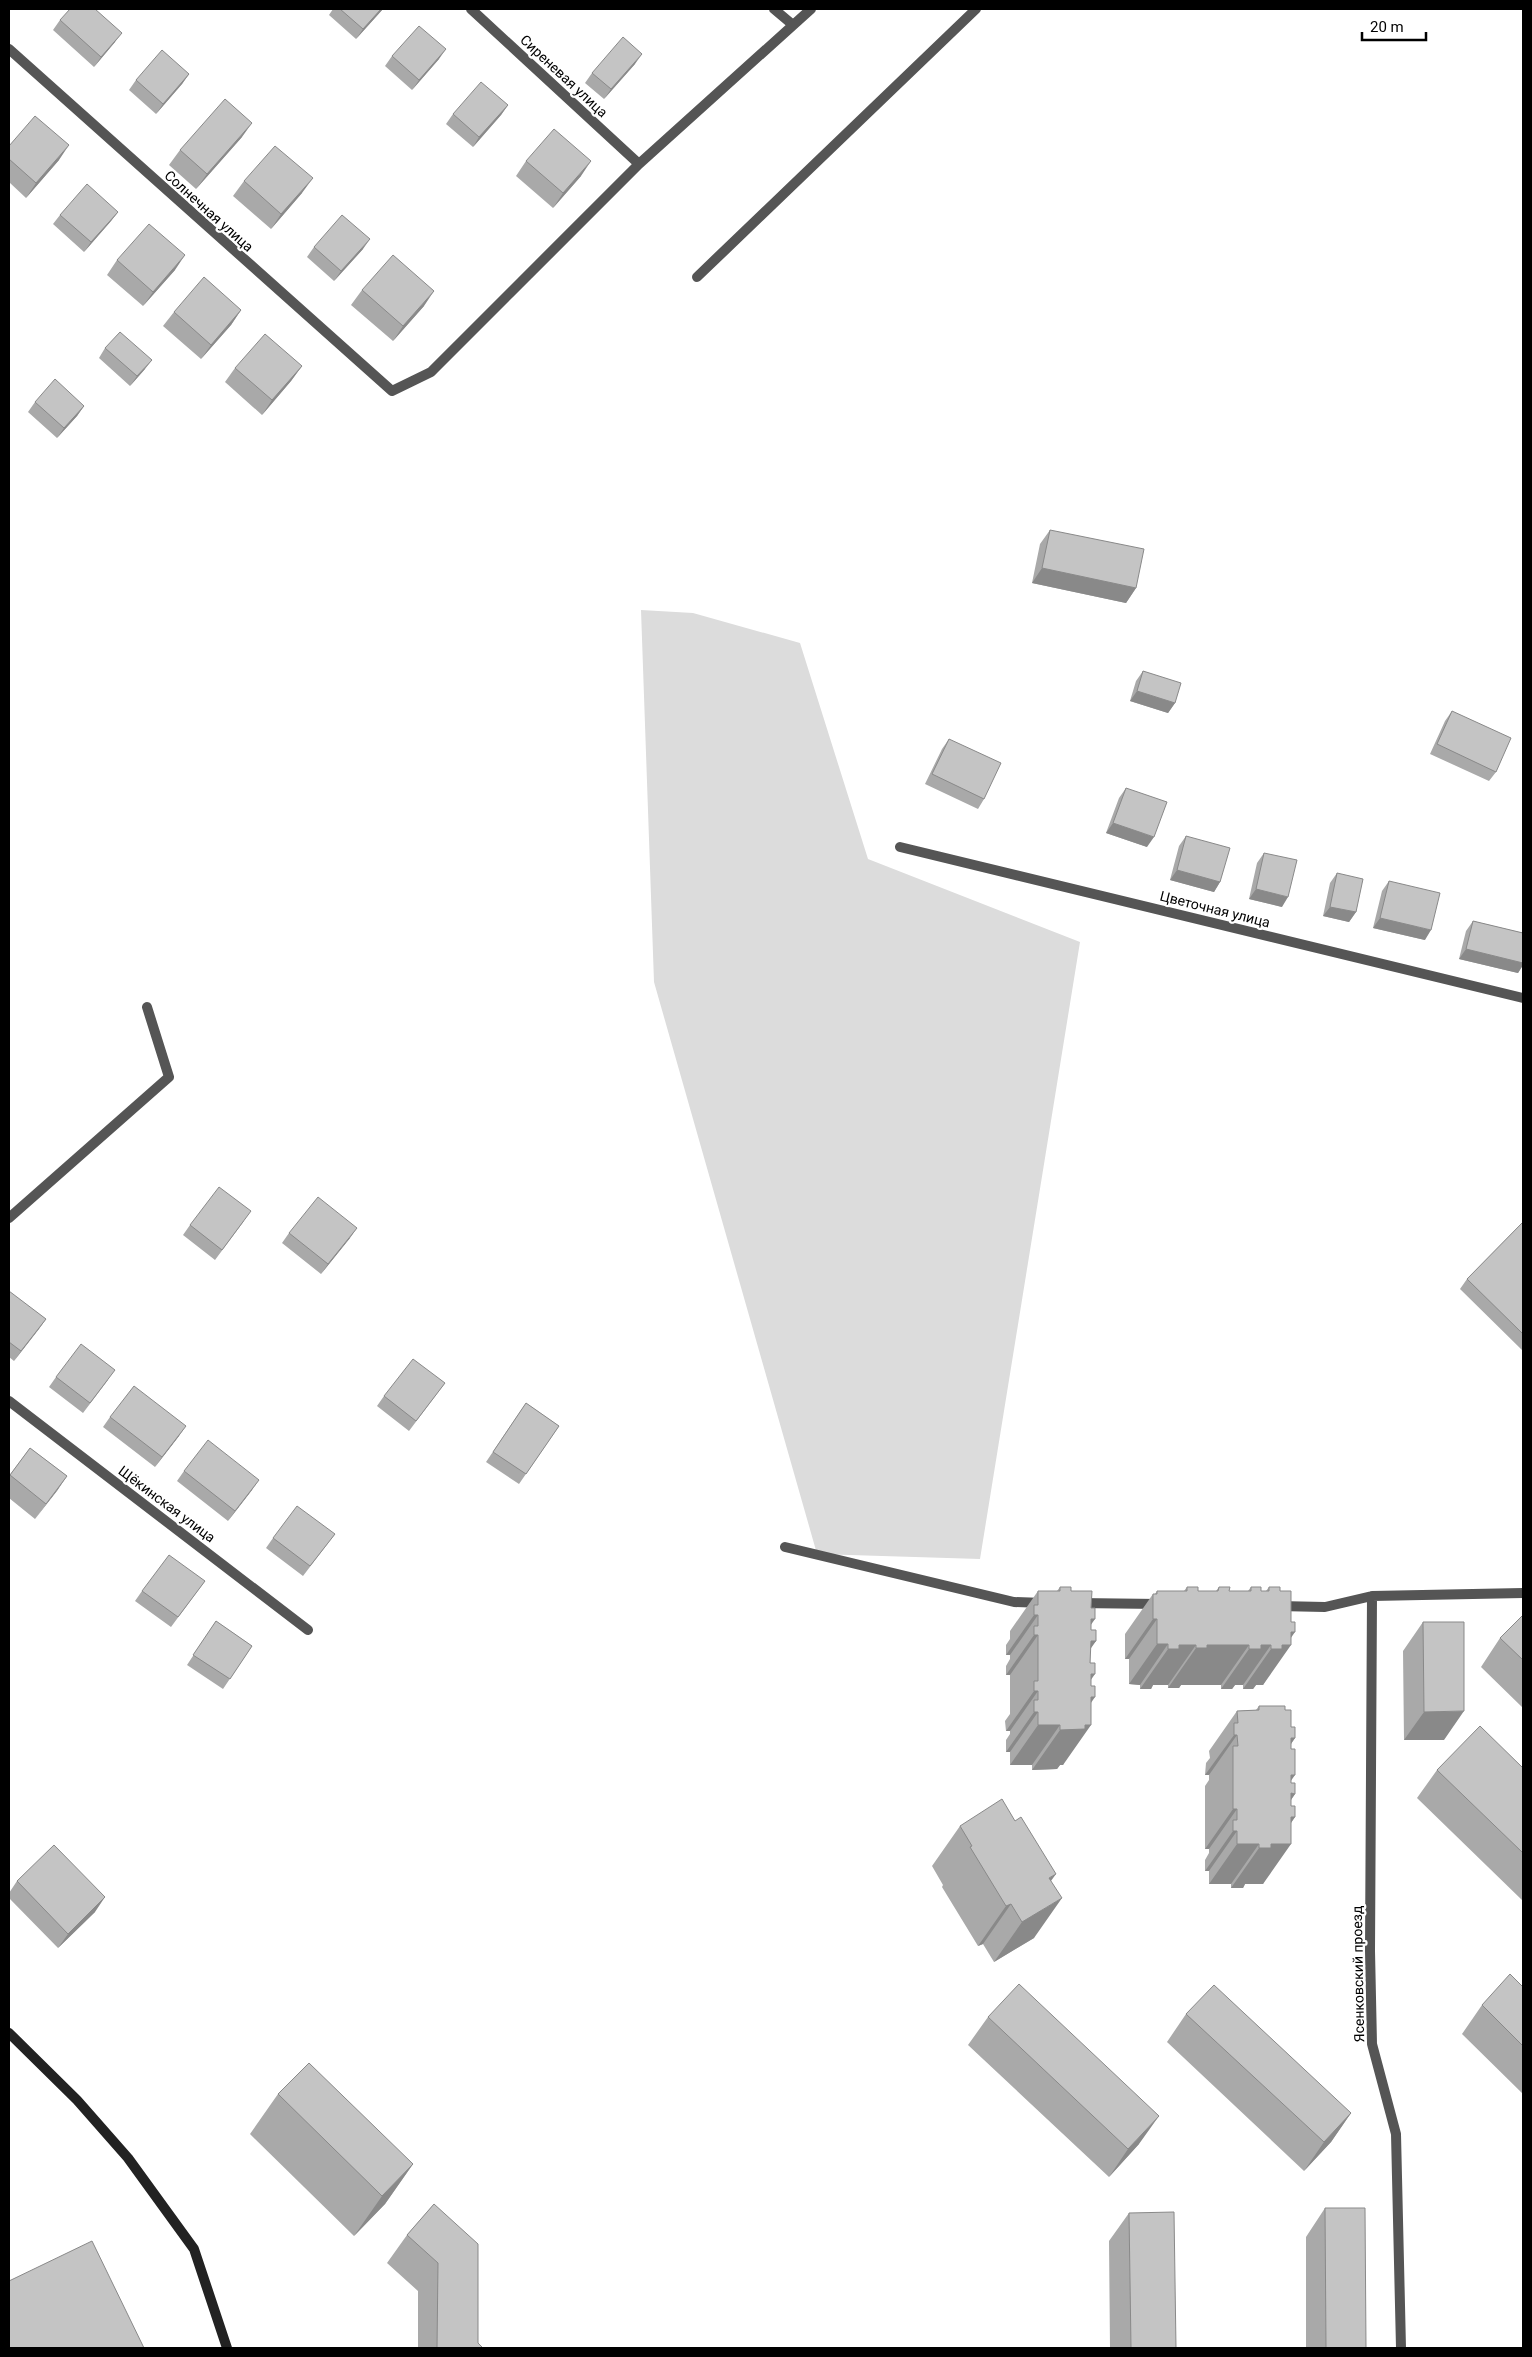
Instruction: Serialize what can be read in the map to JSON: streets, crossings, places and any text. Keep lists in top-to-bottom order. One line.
{"streets":{"street":["Сиреневая улица","Солнечная улица","Цветочная улица","Щёкинская улица","Ясенковский проезд"]},"crossings":[["Сиреневая улица","Солнечная улица"]],"scale_bar":"20 m"}
